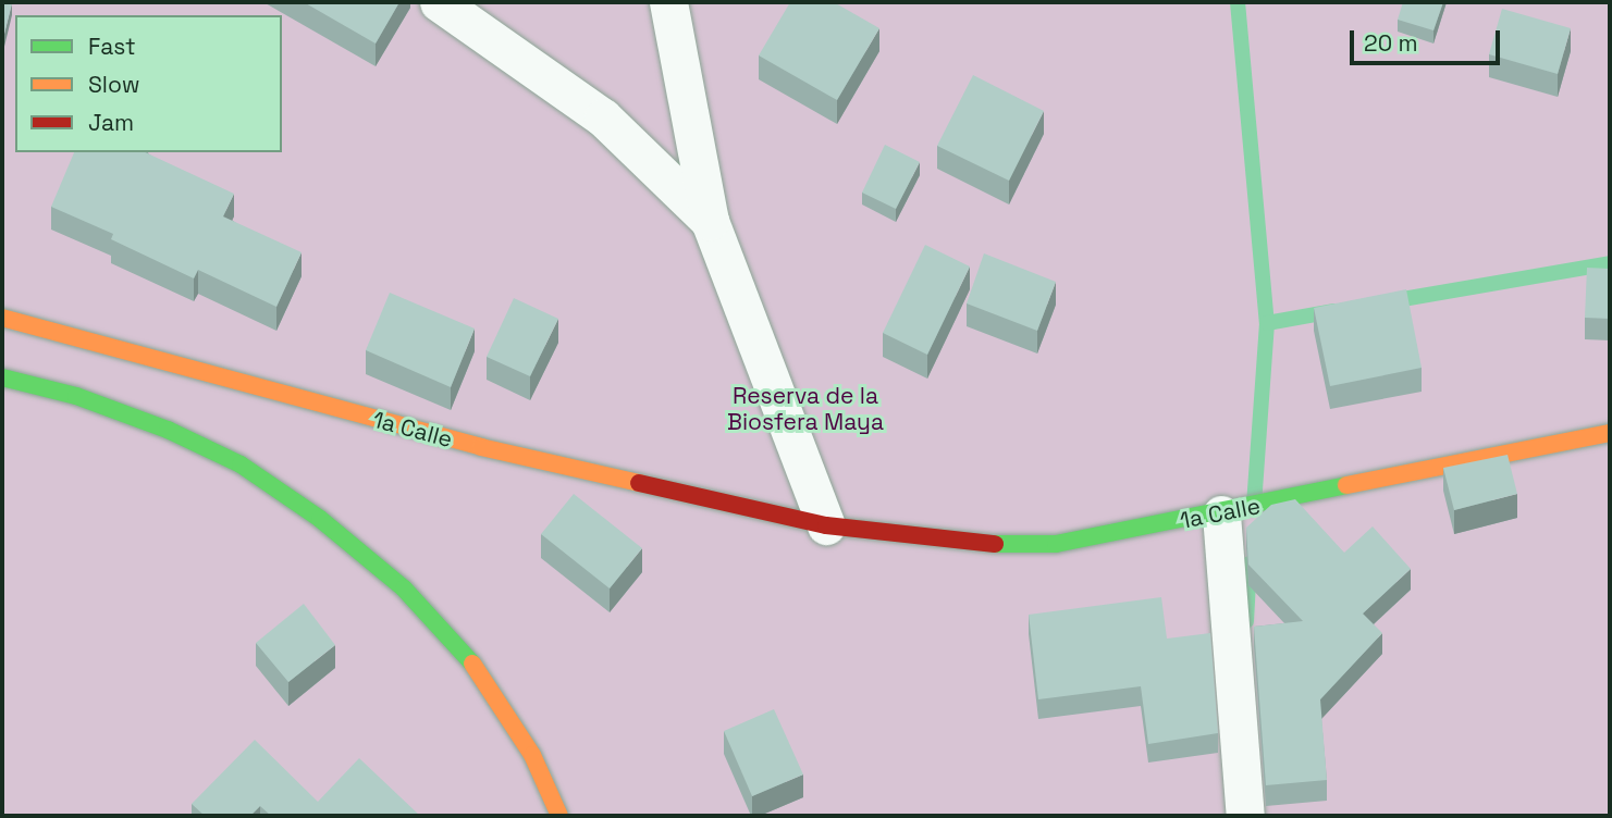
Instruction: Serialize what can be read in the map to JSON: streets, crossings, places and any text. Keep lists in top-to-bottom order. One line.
{"streets":{"main road":["1a Calle"]},"parks":["Reserva de la Biosfera Maya"],"legend":["Fast","Slow","Jam"],"scale_bar":"20 m"}
